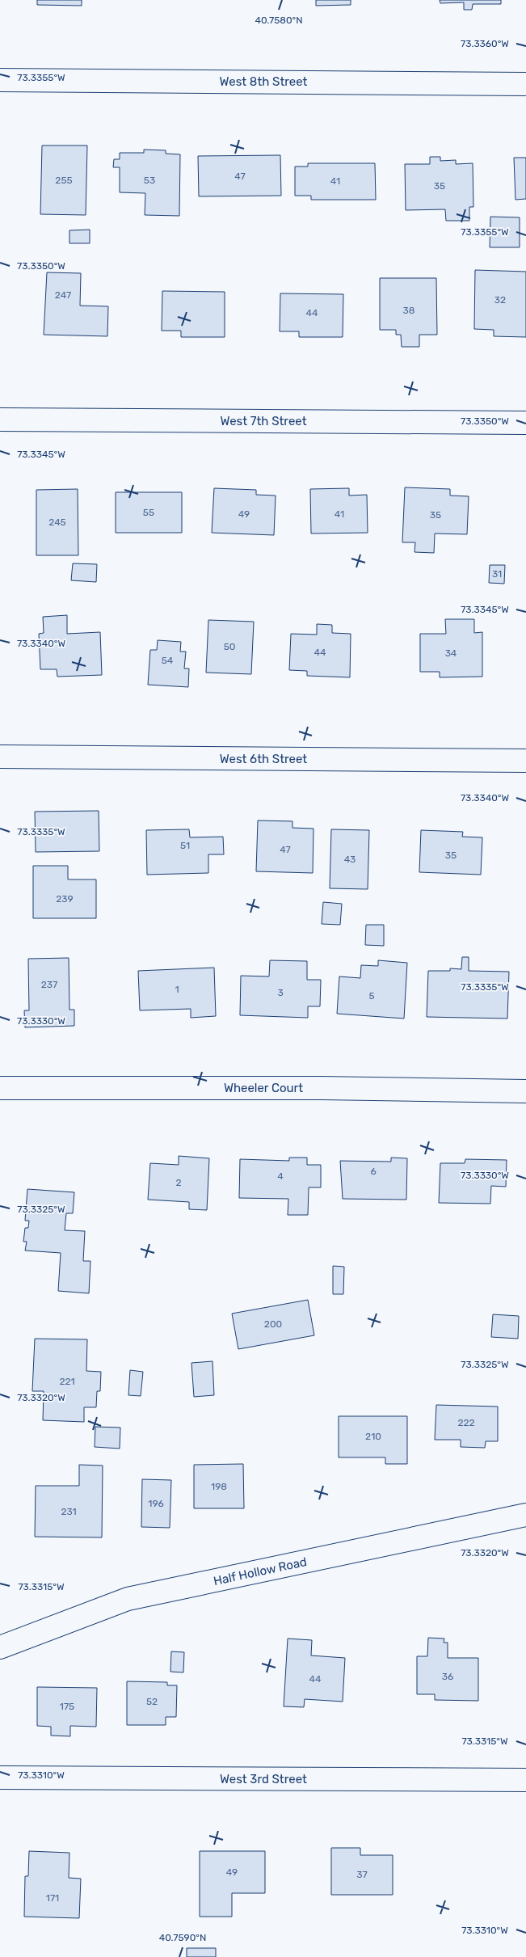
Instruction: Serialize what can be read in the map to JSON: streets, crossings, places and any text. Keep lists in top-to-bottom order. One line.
{"streets":{"street":["West 8th Street","West 7th Street","West 6th Street","Wheeler Court","Half Hollow Road","West 3rd Street"]},"house_numbers":["47","255","53","41","35","247","32","38","44","55","49","41","35","245","31","50","44","34","54","51","47","35","43","239","237","1","3","5","6","4","2","200","221","222","210","198","196","231","36","44","52","175","49","37","171"],"coordinates":["40.7580°N","73.3360°W","73.3355°W","73.3350°W","73.3345°W","73.3340°W","73.3335°W","73.3330°W","73.3325°W","73.3320°W","73.3315°W","73.3310°W","40.7590°N"]}
